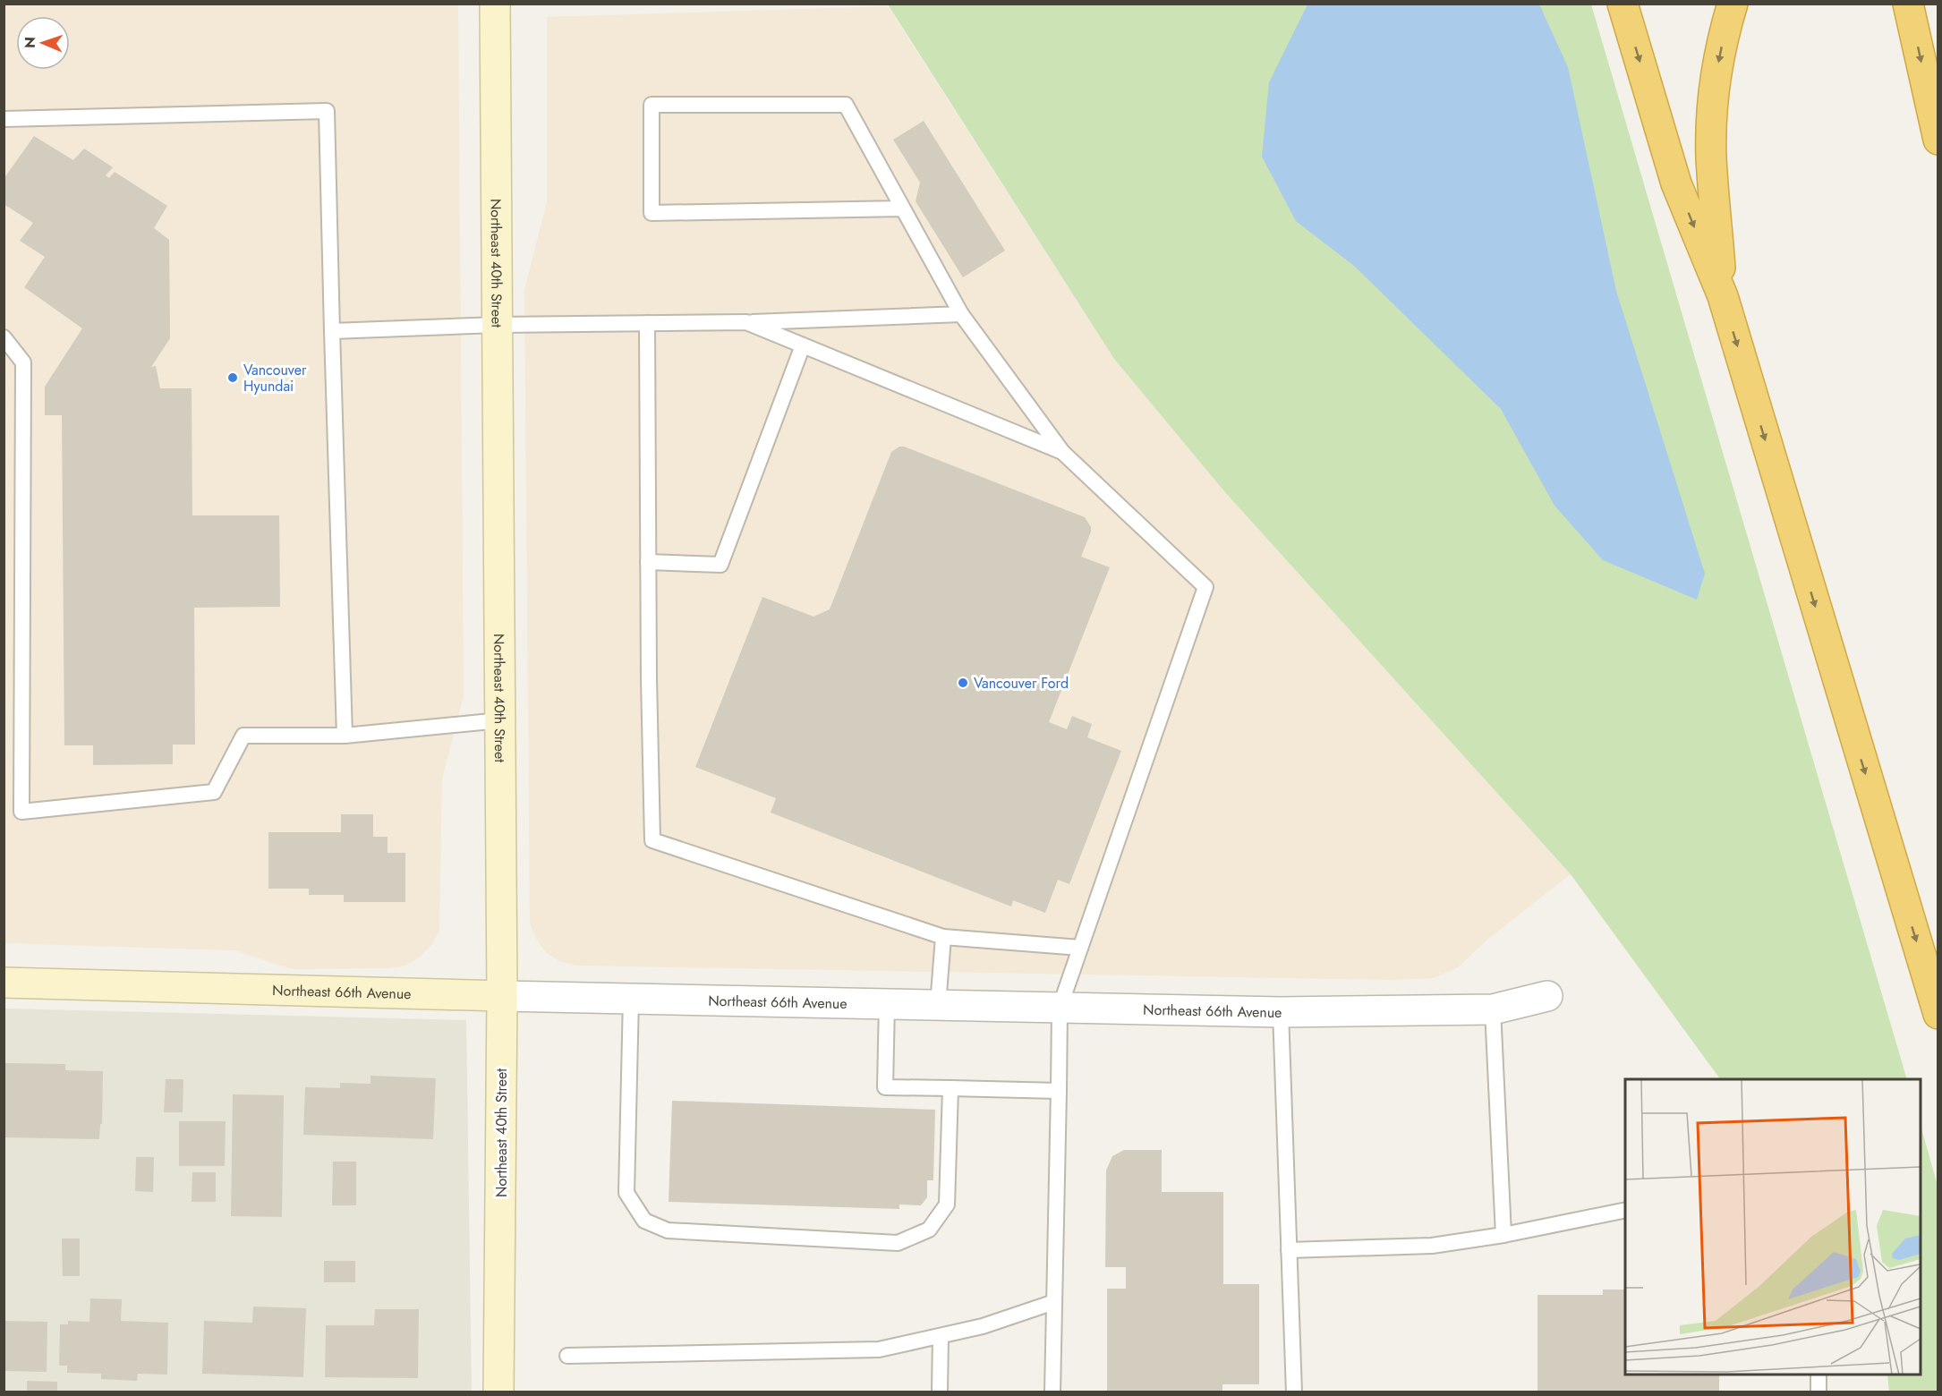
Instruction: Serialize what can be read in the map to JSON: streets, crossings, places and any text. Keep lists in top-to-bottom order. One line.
{"streets":{"street":["Northeast 40th Street","Northeast 66th Avenue"]},"crossings":[["Northeast 40th Street","Northeast 66th Avenue"]],"places":["Vancouver Hyundai","Vancouver Ford"],"north":"left"}
